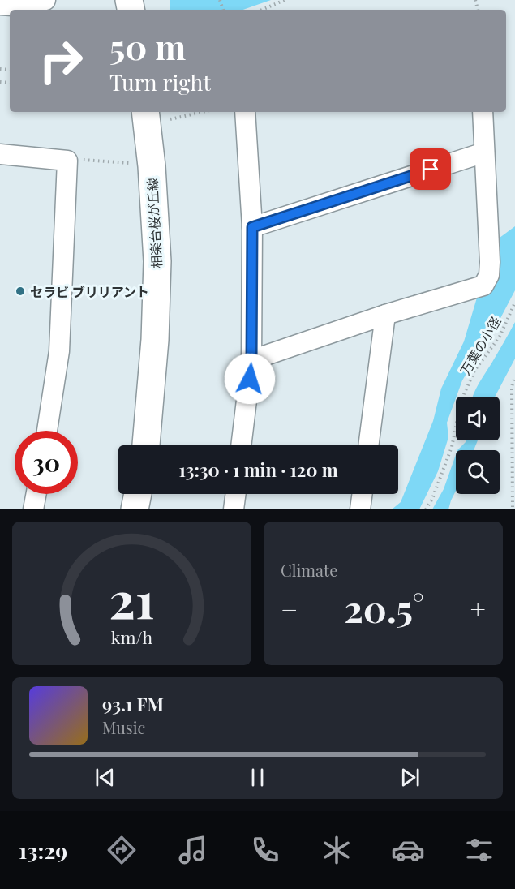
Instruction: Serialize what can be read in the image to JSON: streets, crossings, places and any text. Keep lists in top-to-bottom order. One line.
{"streets":{"main road":["相楽台桜が丘線"],"path":["万葉の小径"]},"places":["セラビ ブリリアント"],"page":{"turn":["50 m","Turn right"],"limit":"30","trip":"13:30 · 1 min · 120 m","tile":"Climate","heat":["−","20.5°","+"],"song":["93.1 FM","Music"],"tabs":"13:29","gauge":["21","km/h"]}}
